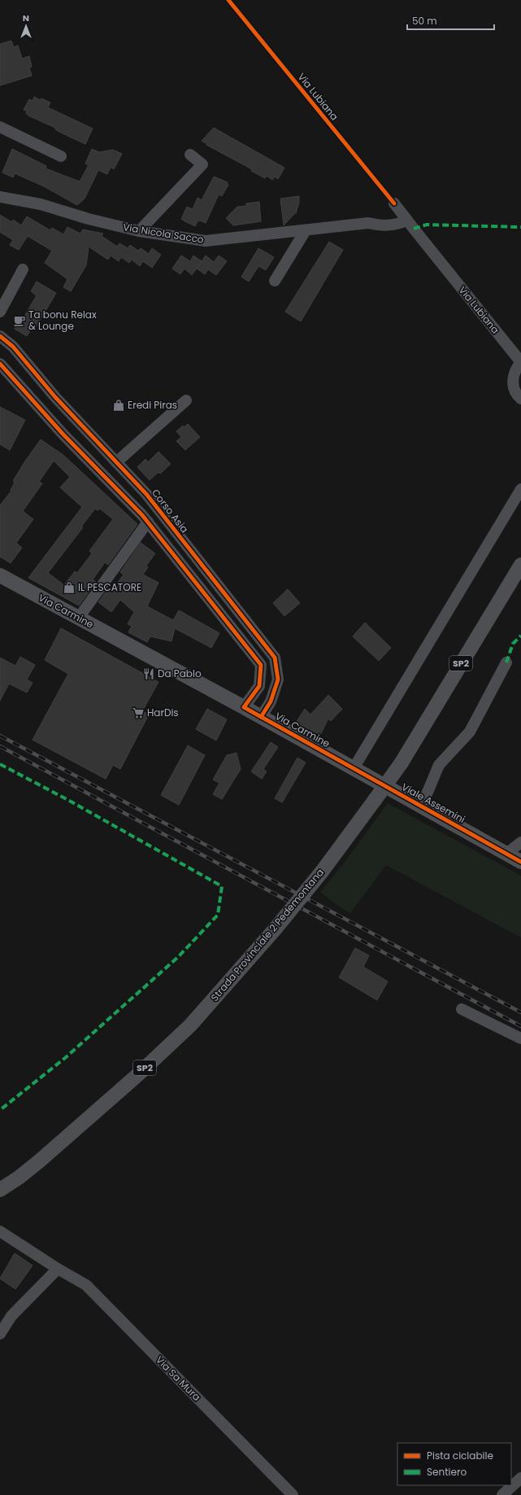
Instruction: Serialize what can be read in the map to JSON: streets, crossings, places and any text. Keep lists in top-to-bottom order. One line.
{"streets":{"main road":["Via Carmine","SP2","Viale Assemini","Strada Provinciale 2 Pedemontana"],"street":["Via Lubiana","Via Nicola Sacco","Corso Asia","Via Sa Mura"]},"crossings":[["Via Lubiana","Via Nicola Sacco"],["Corso Asia","Via Carmine"],["Via Carmine","Viale Assemini"]],"places":{"cafe":["Ta bonu Relax & Lounge"],"shop":["Eredi Piras","IL PESCATORE"],"restaurant":["Da Pablo"],"supermarket":["HarDis"]},"legend":["Pista ciclabile","Sentiero"],"scale_bar":"50 m","north":"top"}
